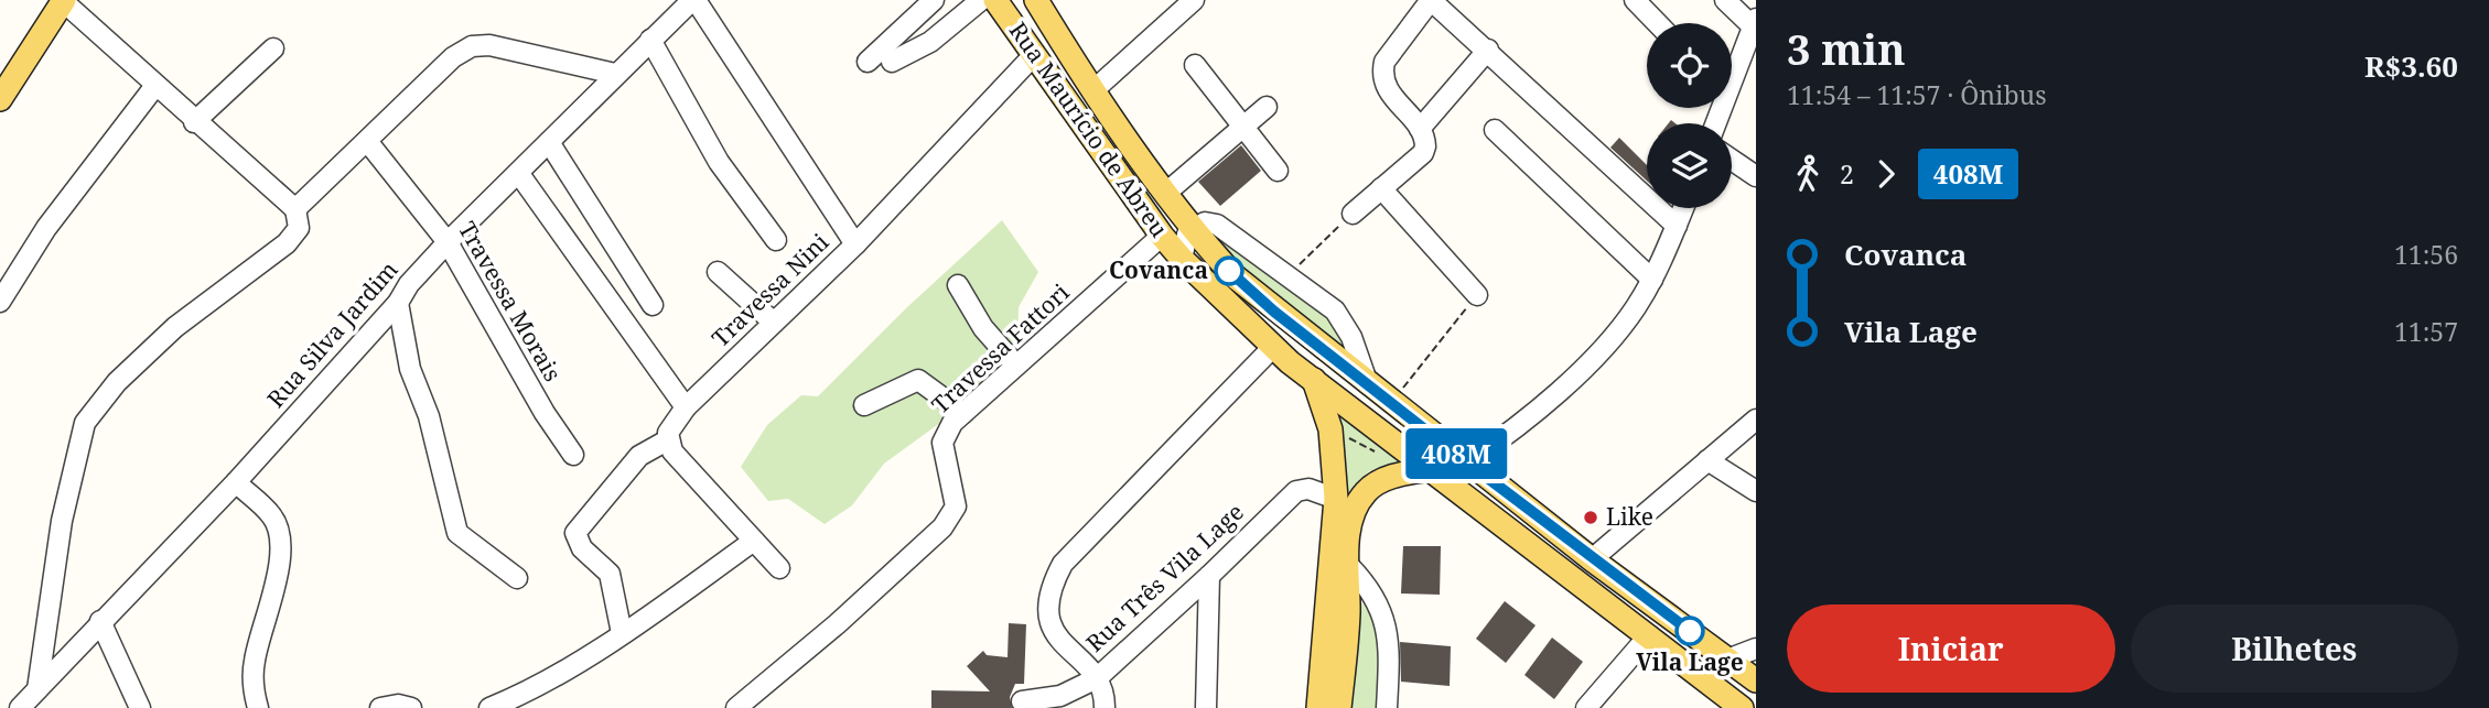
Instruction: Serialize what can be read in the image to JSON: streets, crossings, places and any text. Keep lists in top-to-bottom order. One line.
{"streets":{"main road":["Rua Maurício de Abreu"],"street":["Travessa Nini","Travessa Morais","Rua Silva Jardim","Travessa Fattori","Rua Três Vila Lage"]},"crossings":[["Rua Maurício de Abreu","Travessa Nini"],["Rua Maurício de Abreu","Travessa Fattori"],["Travessa Morais","Rua Silva Jardim"]],"places":["Covanca","Like","Vila Lage"],"lines":["bus line 408M"],"page":{"on_map":"408M","heading":["3 min","11:54 – 11:57 · Ônibus","R$3.60"],"legs":["2","408M"],"list":[{"name":"Covanca","value":"11:56"},{"name":"Vila Lage","value":"11:57"}],"buttons":["Iniciar","Bilhetes"]}}
